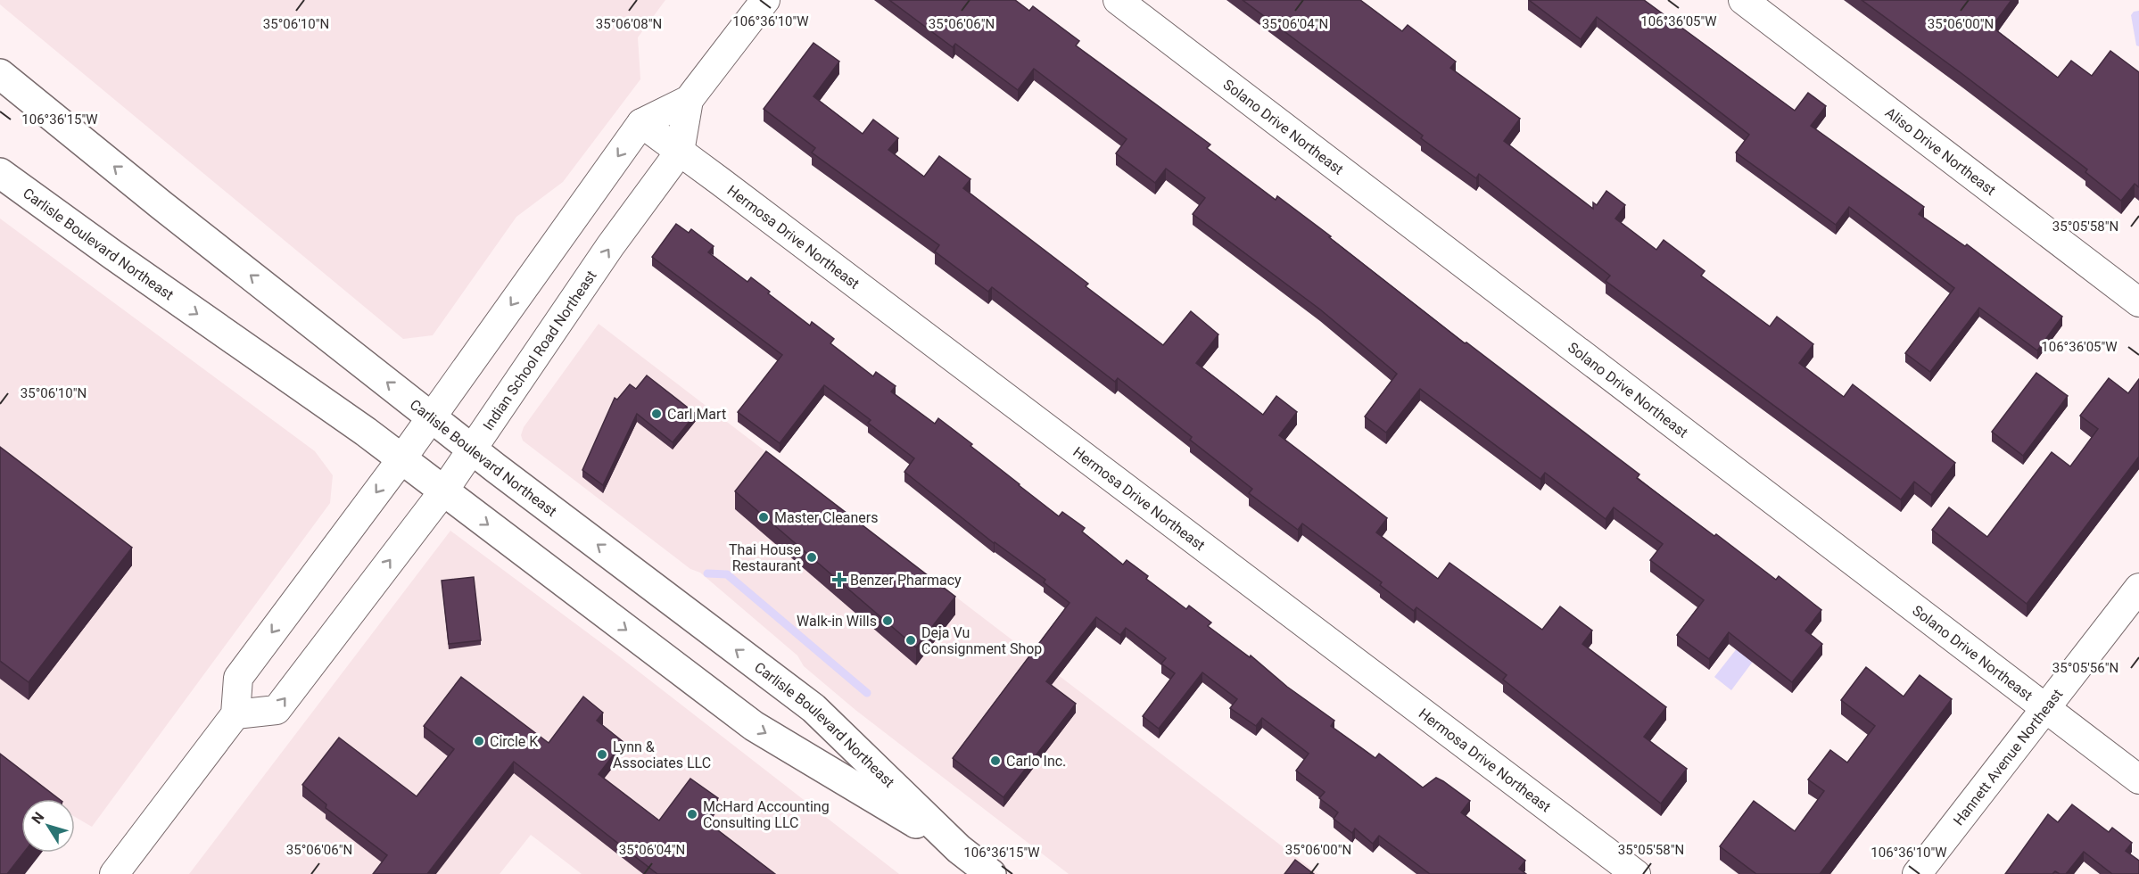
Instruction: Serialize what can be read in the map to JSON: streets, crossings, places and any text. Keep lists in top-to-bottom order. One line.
{"streets":{"main road":["Carlisle Boulevard Northeast"],"street":["Solano Drive Northeast","Aliso Drive Northeast","Hermosa Drive Northeast","Indian School Road Northeast","Hannett Avenue Northeast"]},"crossings":[["Solano Drive Northeast","Hannett Avenue Northeast"],["Hermosa Drive Northeast","Indian School Road Northeast"],["Carlisle Boulevard Northeast","Indian School Road Northeast"]],"places":{"other":["Carl Mart","Master Cleaners","Thai House Restaurant","Walk-in Wills","Deja Vu Consignment Shop","Circle K","Lynn & Associates LLC","Carlo Inc.","McHard Accounting Consulting LLC"],"health":["Benzer Pharmacy"]},"north":"top left","coordinates":["106°36'10\"W","106°36'05\"W","35°06'04\"N","35°06'10\"N","35°06'08\"N","35°06'06\"N","35°06'00\"N","106°36'15\"W","35°05'58\"N","35°05'56\"N"]}
